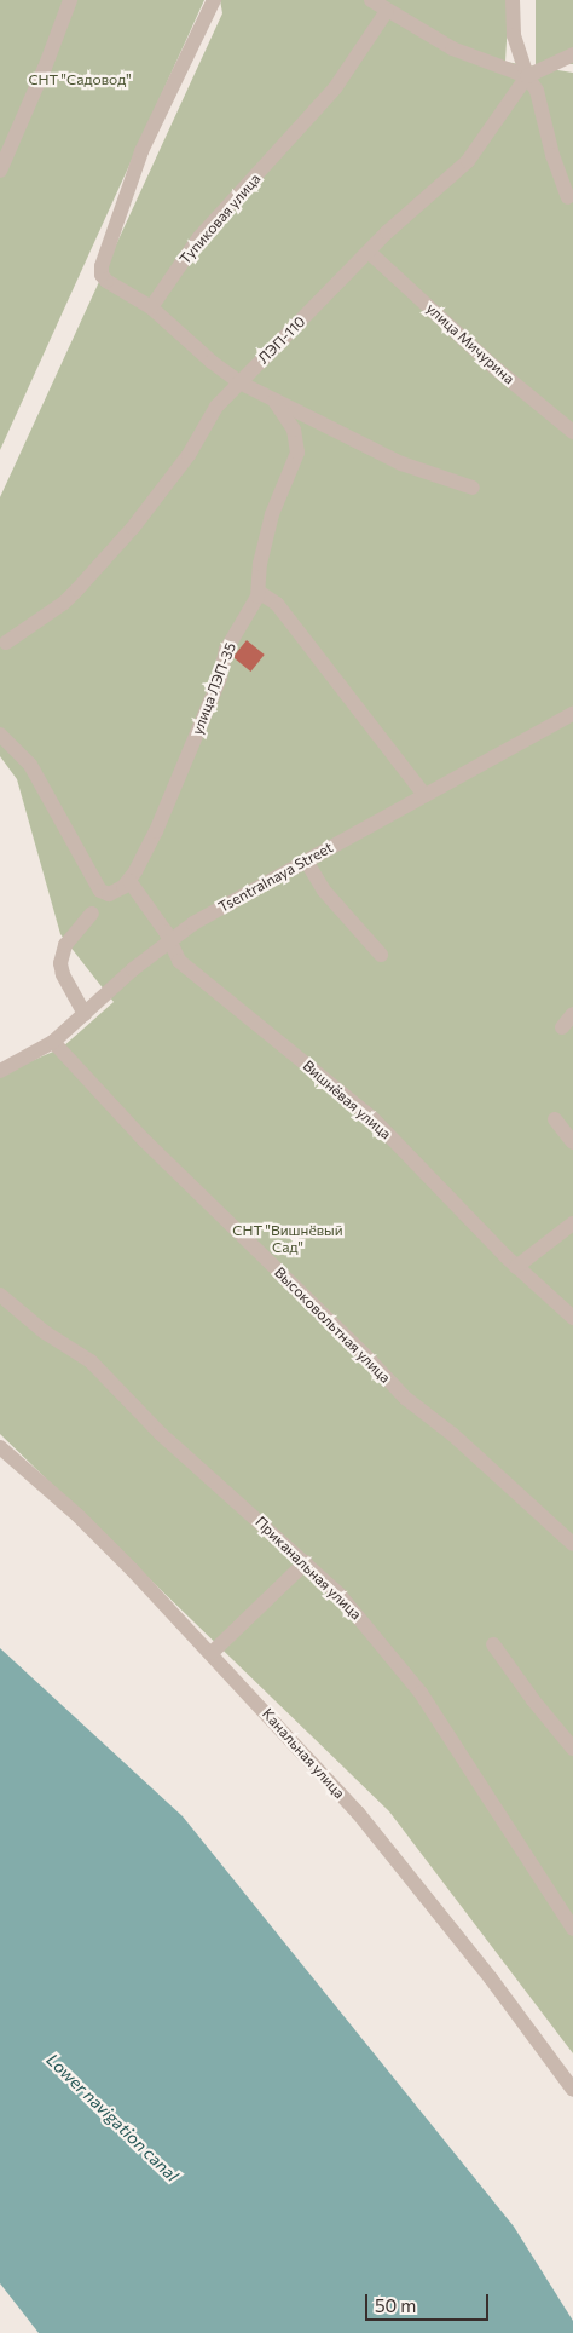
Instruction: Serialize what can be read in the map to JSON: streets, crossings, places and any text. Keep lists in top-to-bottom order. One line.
{"streets":{"street":["Тупиковая улица","ЛЭП-110","улица Мичурина","улица ЛЭП-35","Tsentralnaya Street","Вишнёвая улица","Высоковольтная улица","Приканальная улица","Канальная улица"]},"crossings":[["ЛЭП-110","улица Мичурина"],["улица ЛЭП-35","Вишнёвая улица"],["Tsentralnaya Street","Вишнёвая улица"],["Tsentralnaya Street","Высоковольтная улица"]],"water":["Lower navigation canal"],"parks":["СНТ \"Садовод\"","СНТ \"Вишнёвый Сад\""],"scale_bar":"50 m"}
